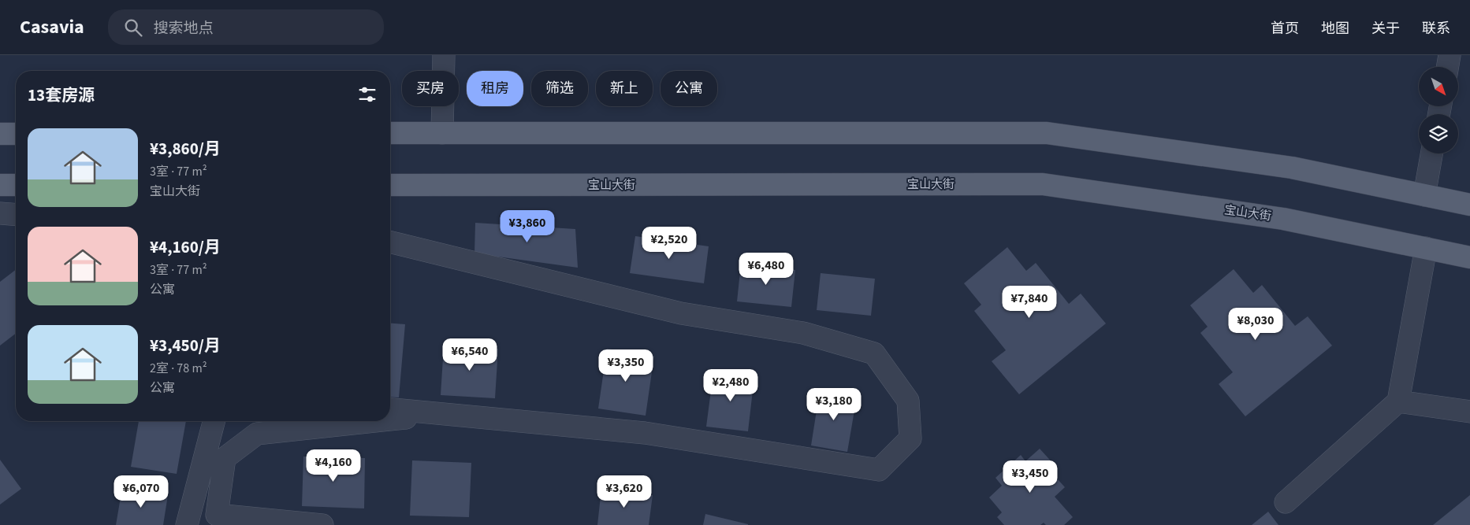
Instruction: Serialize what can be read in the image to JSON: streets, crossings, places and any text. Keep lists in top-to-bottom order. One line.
{"streets":{"main road":["宝山大街"]},"north":"bottom right","page":{"header":"Casavia","search":"搜索地点","nav":["首页","地图","关于","联系"],"chip":["买房","租房","筛选","新上","公寓"],"heading":"13套房源","list":[{"name":"¥3,860/月","note":"3室 · 77 m² · 宝山大街"},{"name":"¥4,160/月","note":"3室 · 77 m² · 公寓"},{"name":"¥3,450/月","note":"2室 · 78 m² · 公寓"}],"price":["¥3,860","¥2,520","¥6,480","¥7,840","¥8,030","¥6,540","¥3,350","¥2,480","¥3,180","¥4,160","¥3,450","¥6,070","¥3,620"]}}
